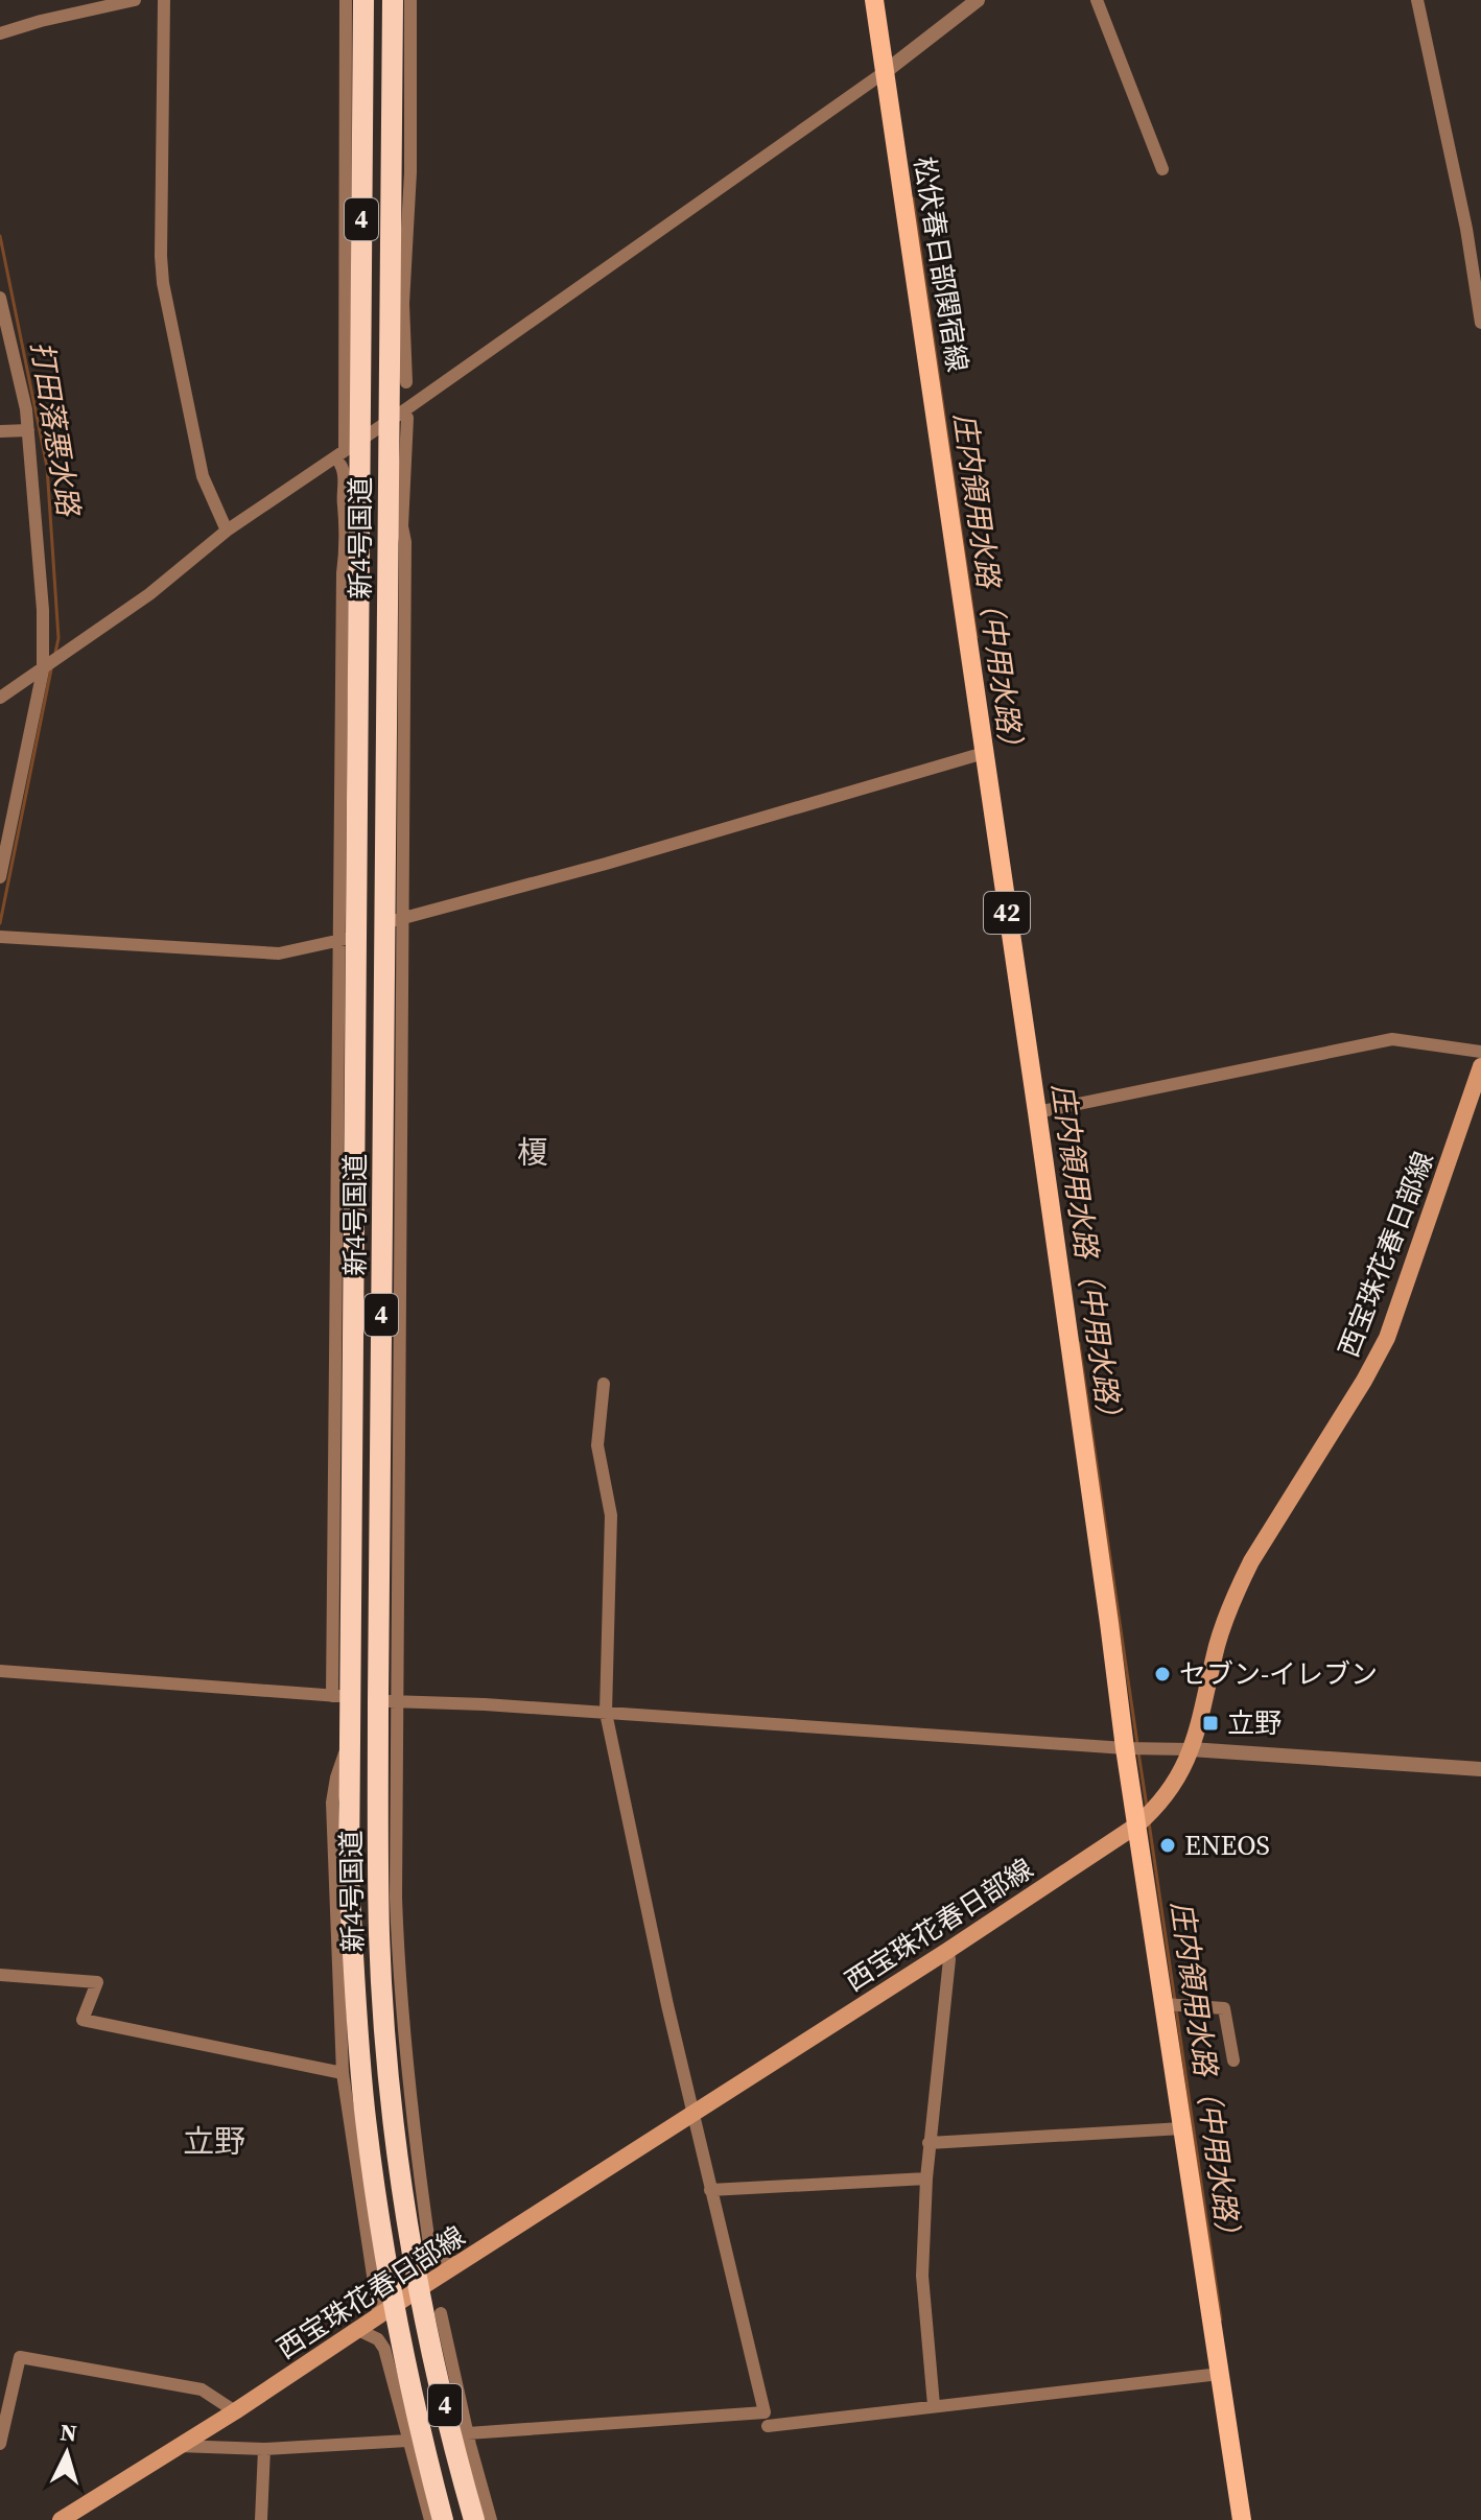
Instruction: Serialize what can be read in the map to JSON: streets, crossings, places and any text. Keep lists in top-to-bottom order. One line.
{"streets":{"highway":["4","新4号国道"],"main road":["松伏春日部関宿線","42","西宝珠花春日部線"]},"crossings":[["松伏春日部関宿線","西宝珠花春日部線"],["新4号国道","西宝珠花春日部線"]],"districts":["榎","立野"],"water":["打田落悪水路","庄内領用水路（中用水路）"],"places":{"other":["セブン-イレブン","ENEOS"],"transit":["立野"]},"north":"top"}
